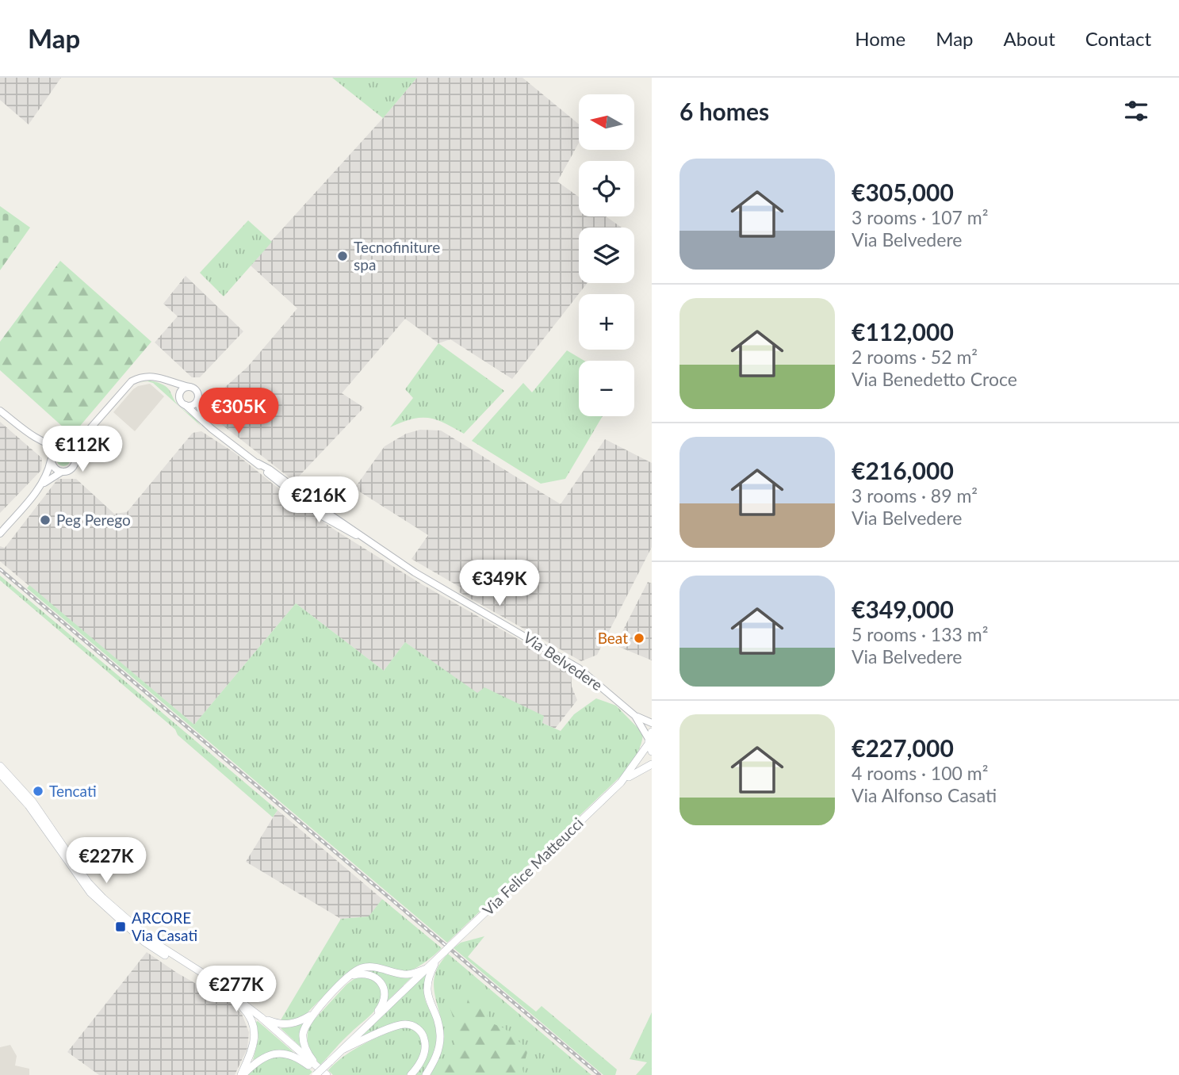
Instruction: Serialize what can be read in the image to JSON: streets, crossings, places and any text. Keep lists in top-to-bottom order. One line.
{"streets":{"main road":["Via Felice Matteucci"],"street":["Via Belvedere"]},"crossings":[["Via Belvedere","Via Felice Matteucci"]],"places":{"other":["Tecnofiniture spa","Peg Perego","Beat","Tencati"],"transit":["ARCORE Via Casati"]},"north":"left","page":{"header":"Map","nav":["Home","Map","About","Contact"],"heading":"6 homes","map_buttons":["+","−"],"list":[{"name":"€305,000","note":"3 rooms · 107 m² · Via Belvedere"},{"name":"€112,000","note":"2 rooms · 52 m² · Via Benedetto Croce"},{"name":"€216,000","note":"3 rooms · 89 m² · Via Belvedere"},{"name":"€349,000","note":"5 rooms · 133 m² · Via Belvedere"},{"name":"€227,000","note":"4 rooms · 100 m² · Via Alfonso Casati"}],"price":["€305K","€112K","€216K","€349K","€227K","€277K"]}}
